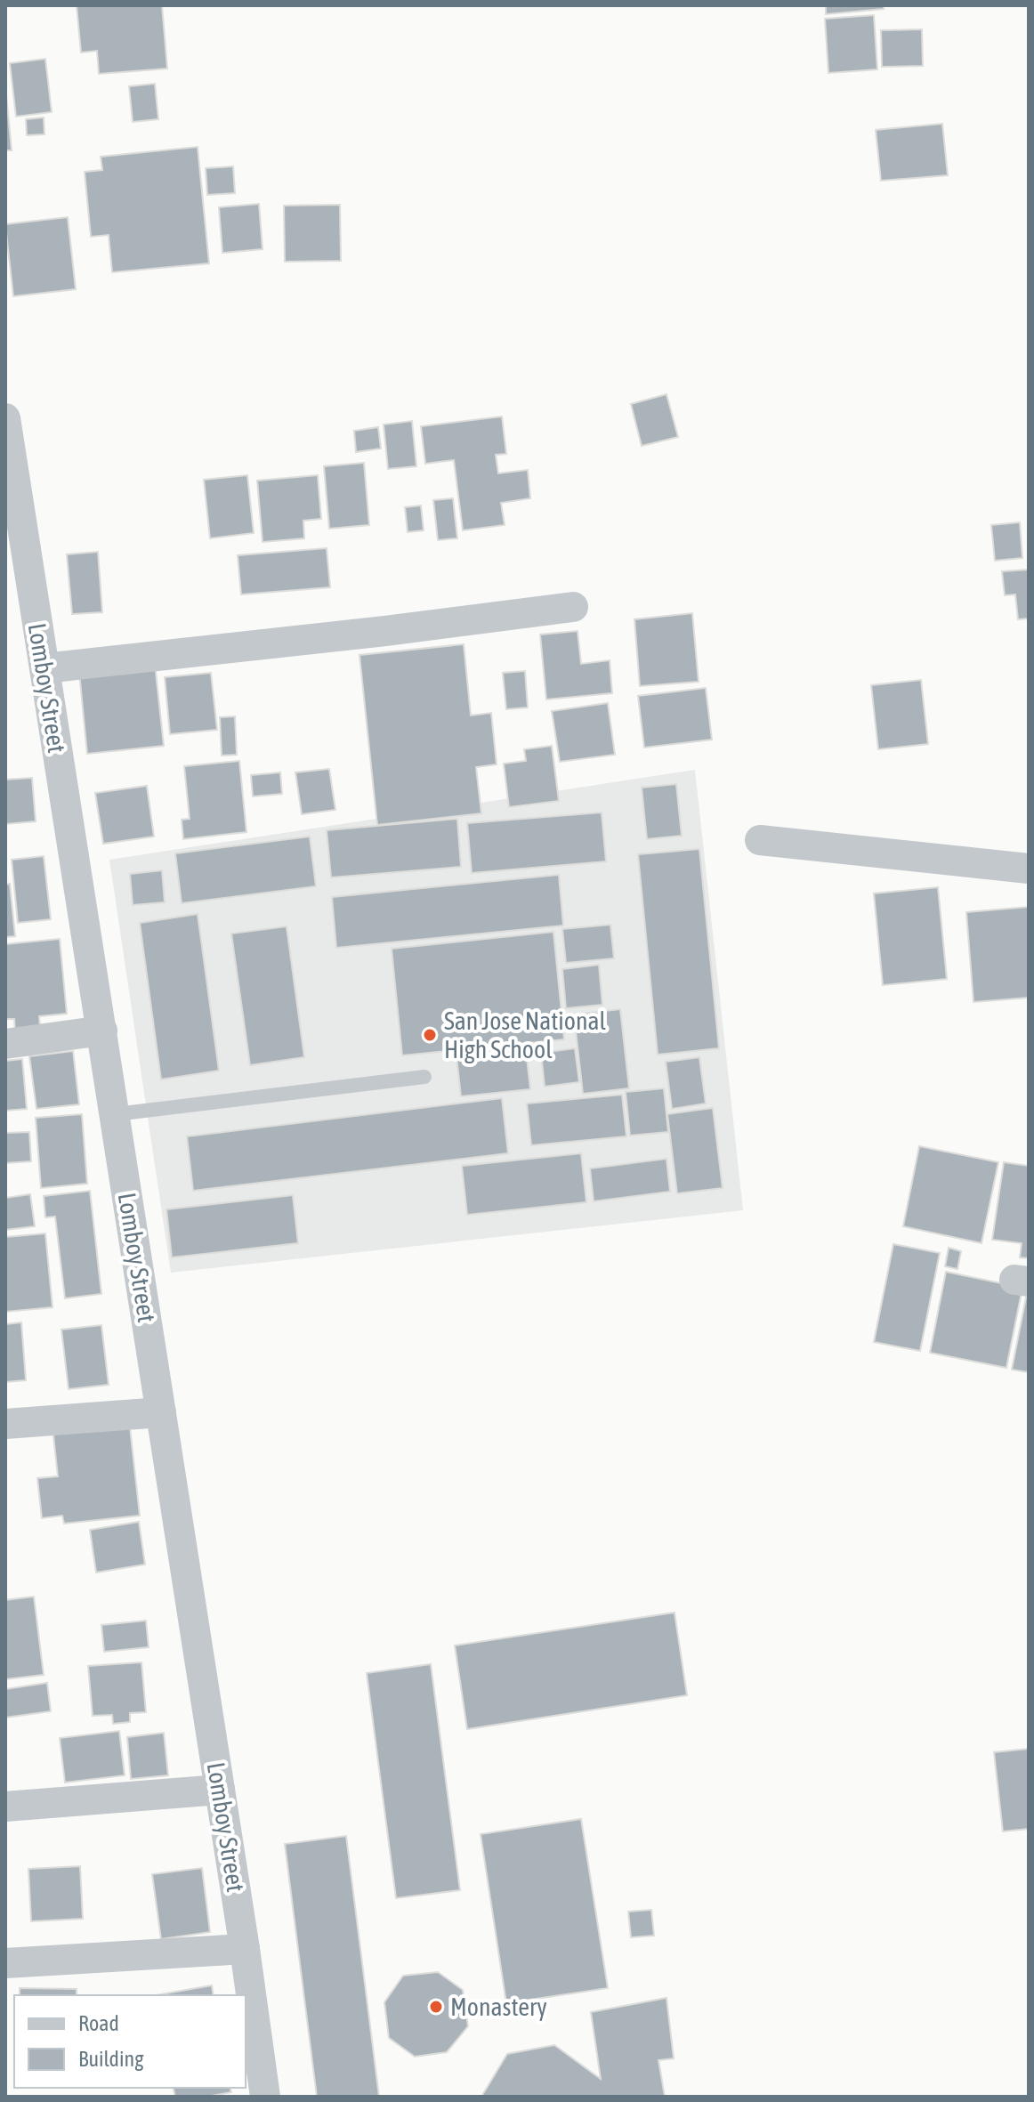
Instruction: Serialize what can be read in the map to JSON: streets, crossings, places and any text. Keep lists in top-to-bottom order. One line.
{"streets":{"street":["Lomboy Street"]},"places":["San Jose National High School","Monastery"],"legend":["Road","Building"]}
